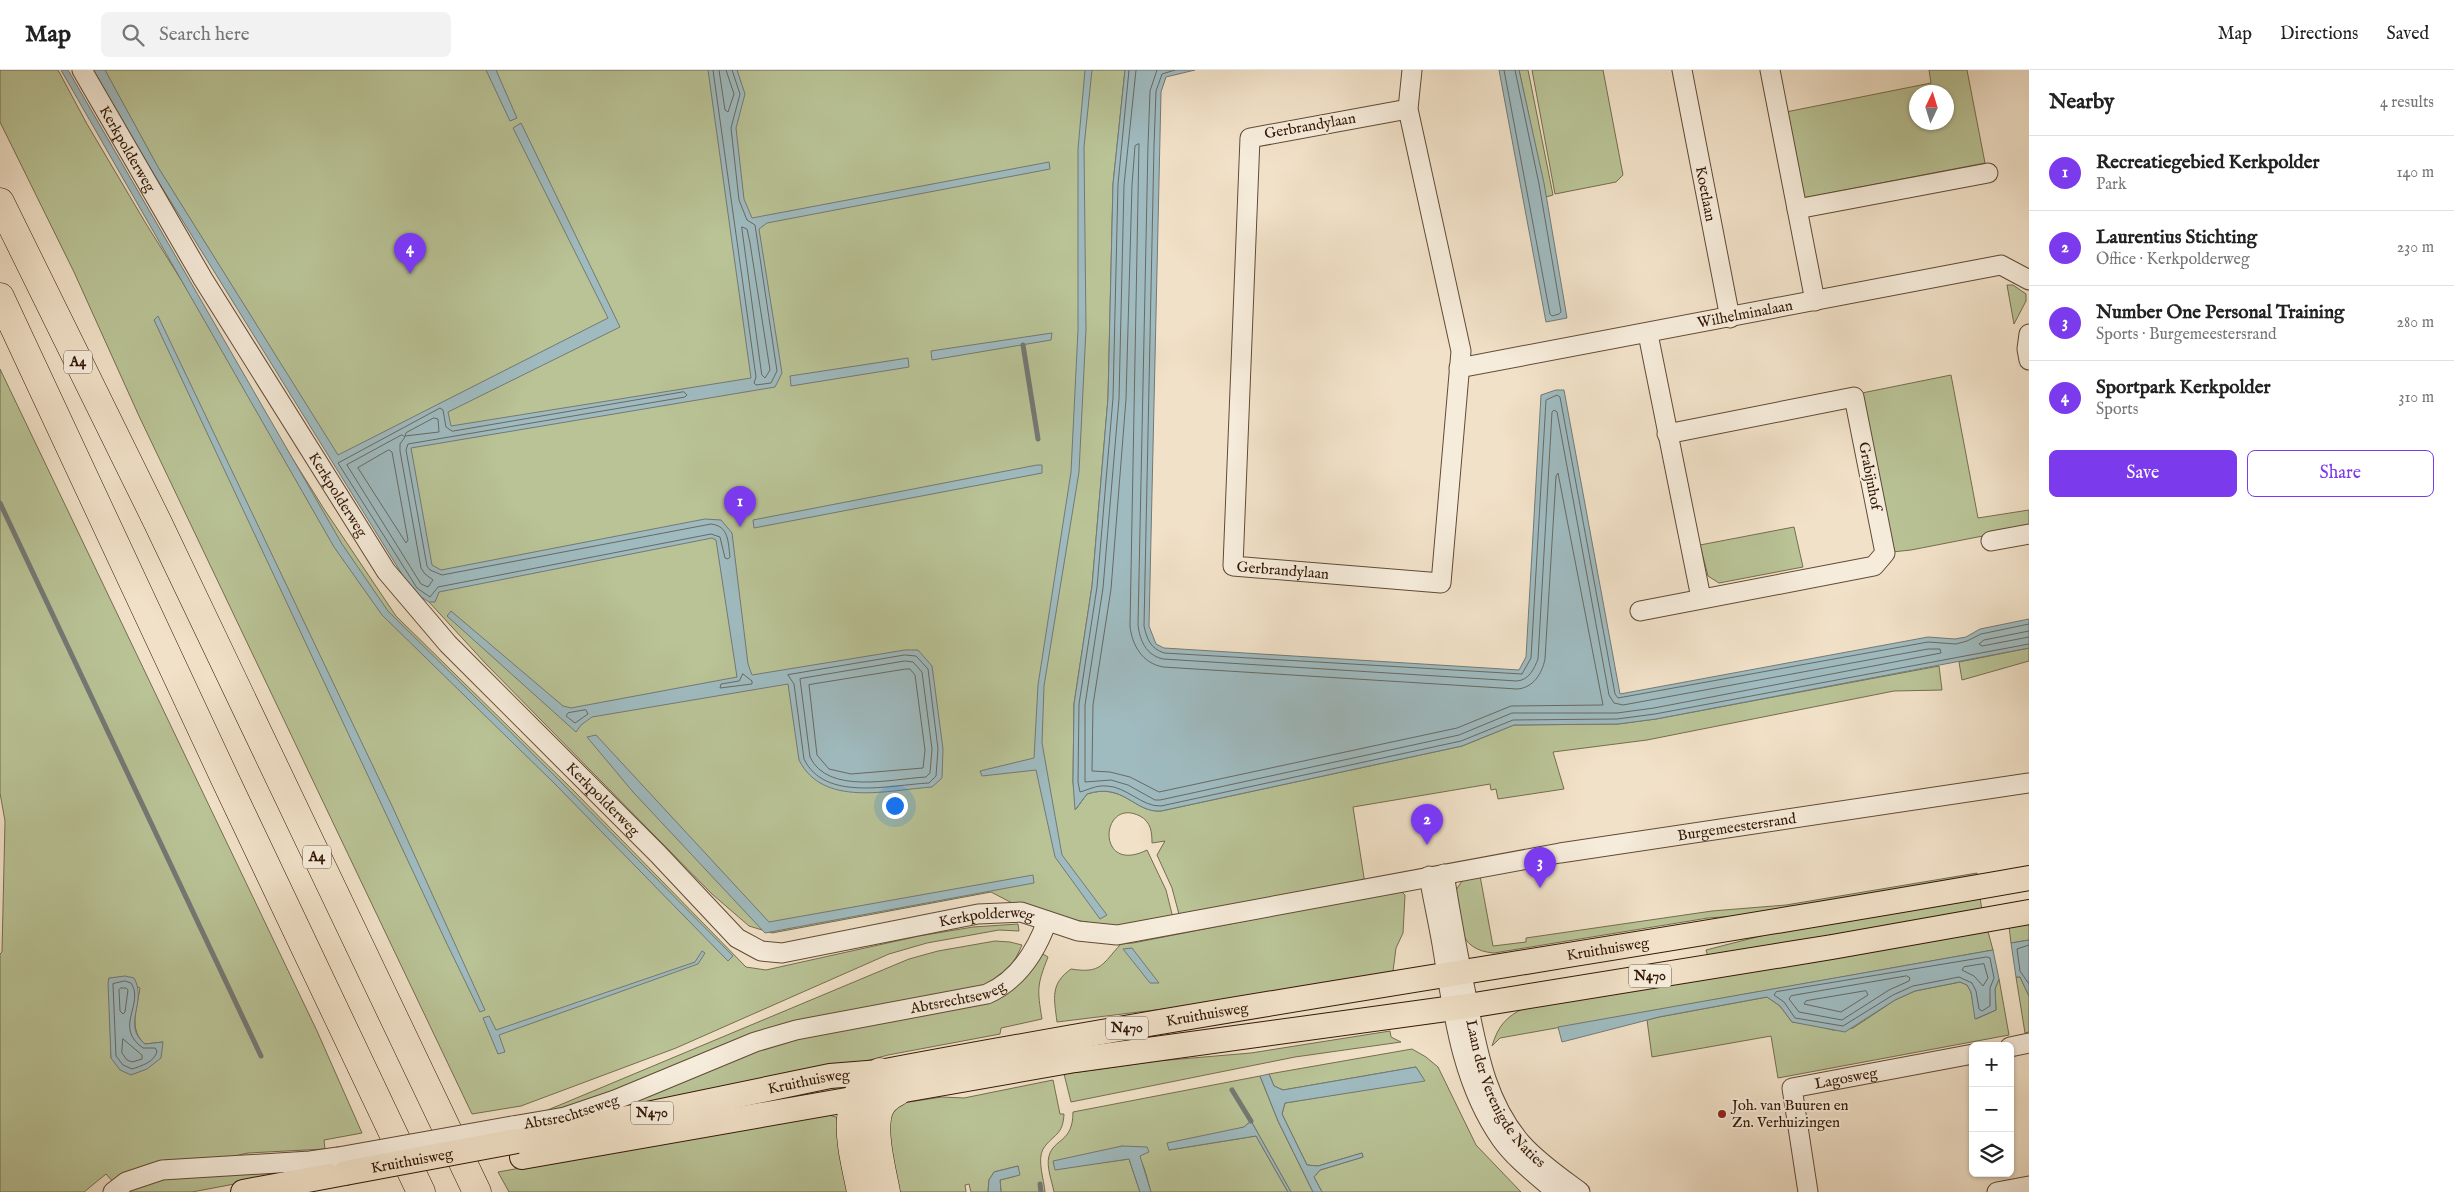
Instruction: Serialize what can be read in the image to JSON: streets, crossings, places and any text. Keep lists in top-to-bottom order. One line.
{"streets":{"highway":["A4"],"main road":["Kruithuisweg","N470"],"street":["Gerbrandylaan","Kerkpolderweg","Koetlaan","Wilhelminalaan","Grabijnhof","Burgemeestersrand","Abtsrechtseweg","Lagosweg","Laan der Verenigde Naties"]},"crossings":[["Gerbrandylaan","Wilhelminalaan"],["Kerkpolderweg","Burgemeestersrand"],["Kerkpolderweg","Abtsrechtseweg"],["Koetlaan","Wilhelminalaan"],["Kruithuisweg","Abtsrechtseweg"],["Kruithuisweg","Laan der Verenigde Naties"]],"places":["Joh. van Buuren en Zn. Verhuizingen"],"north":"top","page":{"header":"Map","search":"Search here","nav":["Map","Directions","Saved"],"heading":["Nearby","4 results"],"list":[{"mark":"1","name":"Recreatiegebied Kerkpolder","note":"Park","value":"140 m"},{"mark":"2","name":"Laurentius Stichting","note":"Office · Kerkpolderweg","value":"230 m"},{"mark":"3","name":"Number One Personal Training","note":"Sports · Burgemeestersrand","value":"280 m"},{"mark":"4","name":"Sportpark Kerkpolder","note":"Sports","value":"310 m"}],"pins":["4","1","2","3"],"buttons":["Save","Share"],"map_buttons":["+","−"]}}
